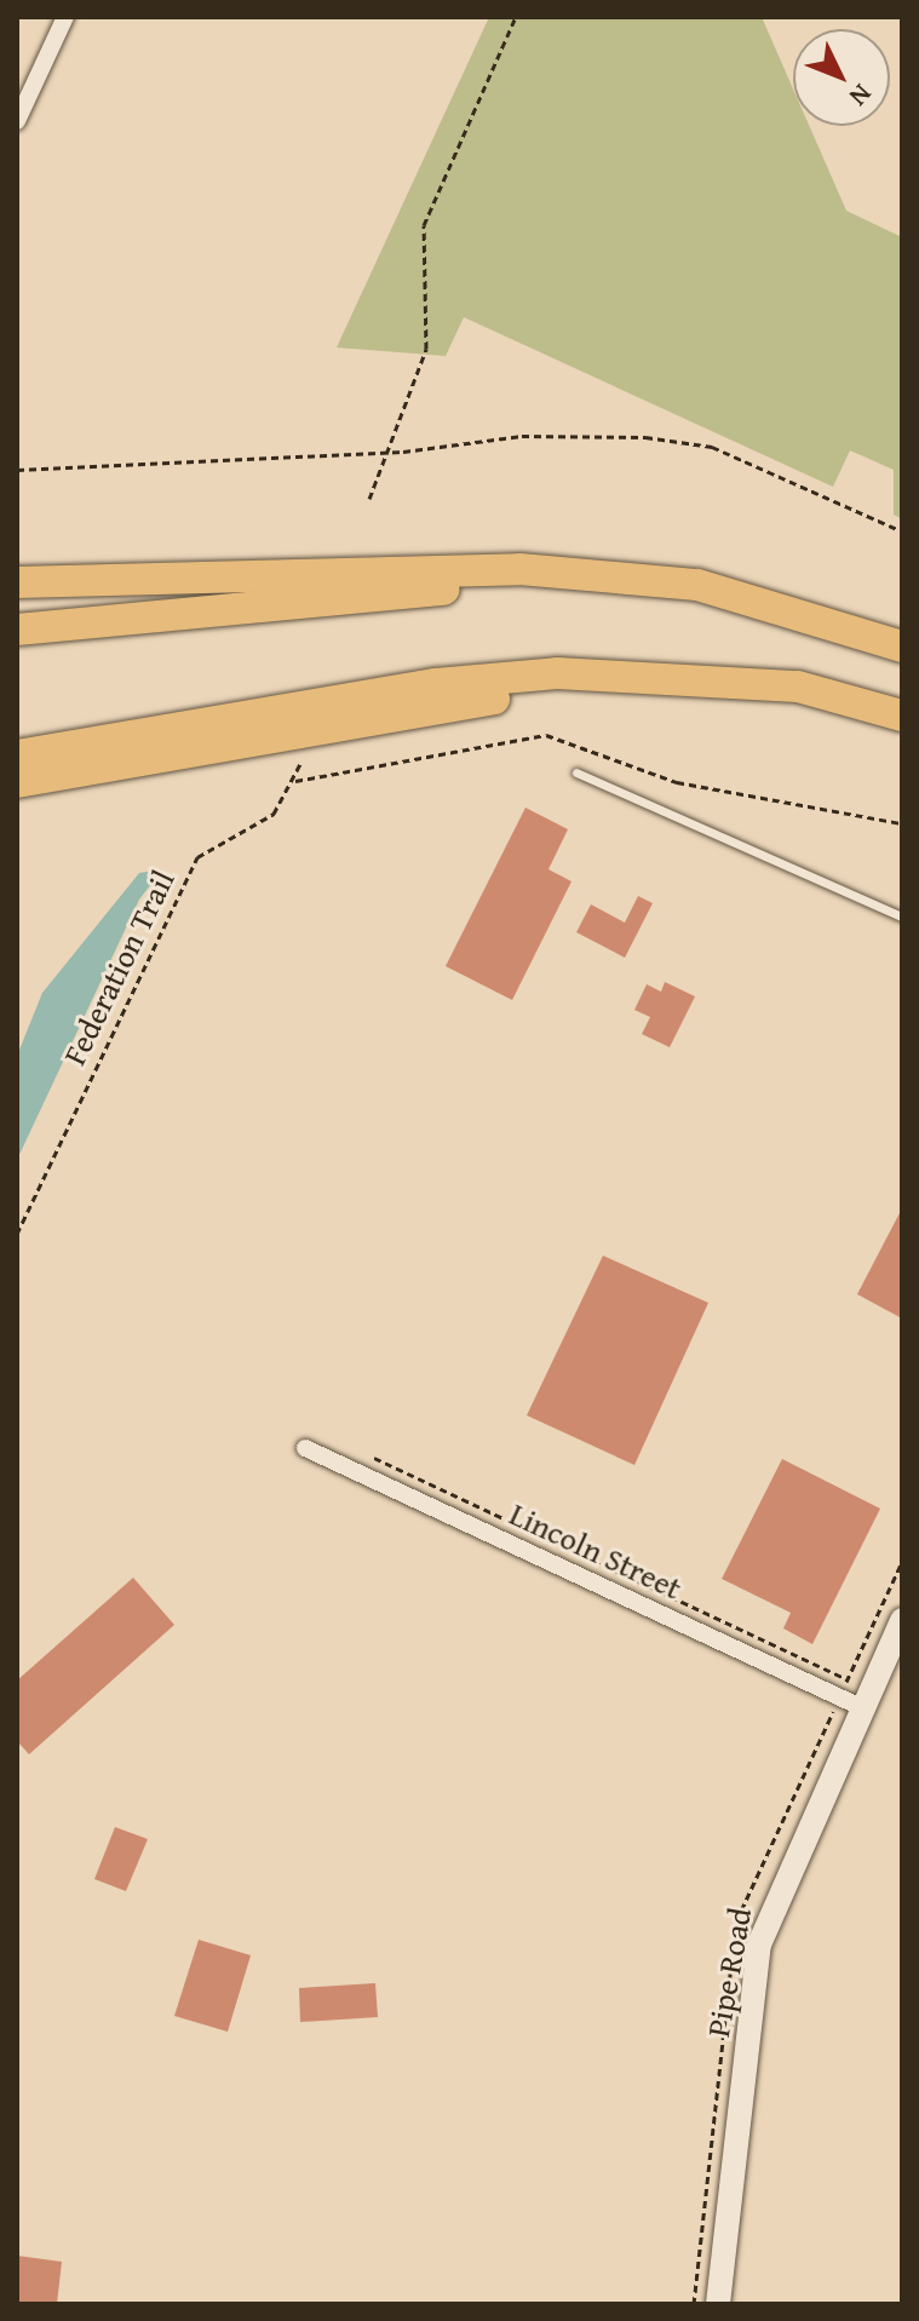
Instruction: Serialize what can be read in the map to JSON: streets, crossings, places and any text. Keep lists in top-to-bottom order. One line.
{"streets":{"street":["Lincoln Street","Pipe Road"],"path":["Federation Trail"]},"crossings":[["Lincoln Street","Pipe Road"]],"north":"bottom right"}
